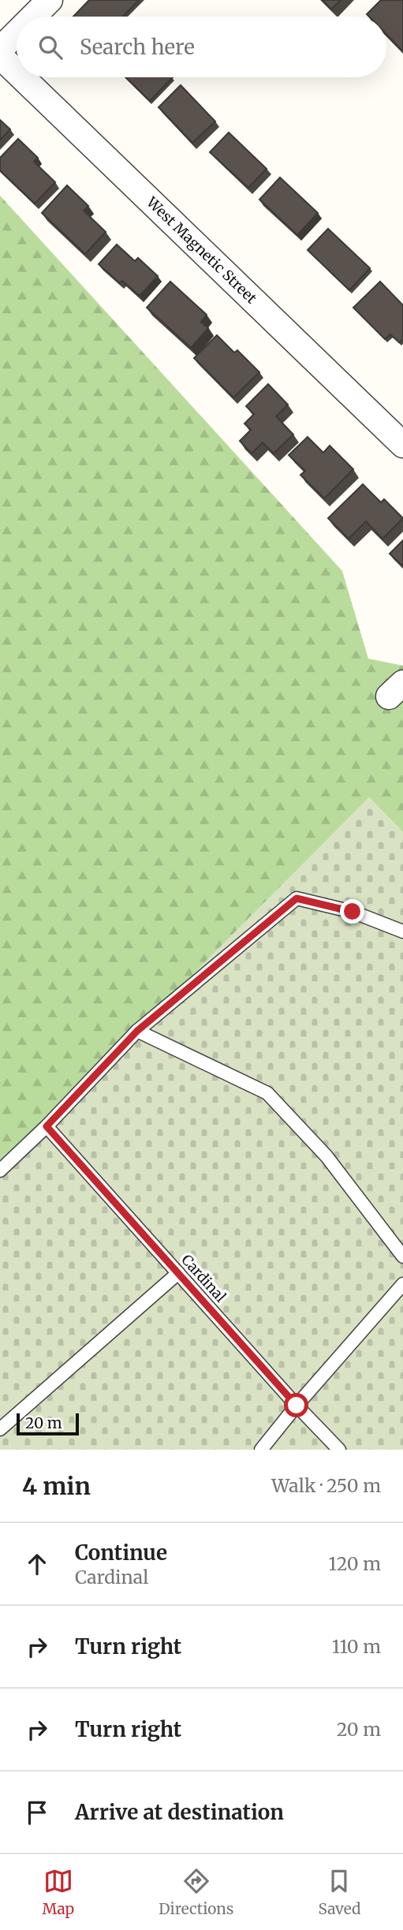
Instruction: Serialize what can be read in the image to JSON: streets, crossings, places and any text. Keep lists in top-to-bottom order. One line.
{"streets":{"street":["West Magnetic Street"],"lane":["Cardinal"]},"scale_bar":"20 m","page":{"search":"Search here","scale":"20 m","heading":["4 min","Walk · 250 m"],"list":[["Continue","Cardinal","120 m"],["Turn right","110 m"],["Turn right","20 m"],"Arrive at destination"],"nav":["Map","Directions","Saved"]}}
